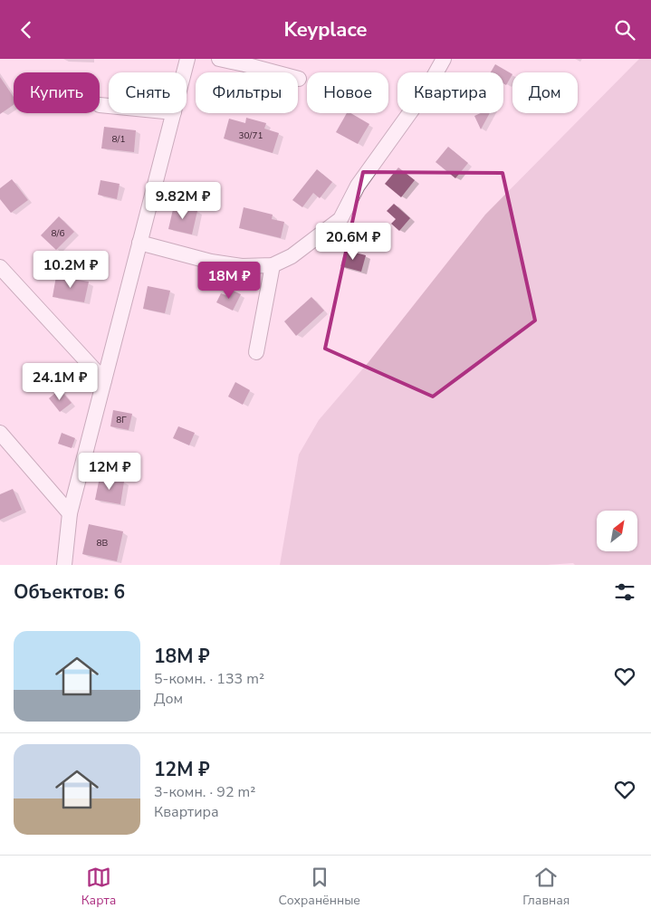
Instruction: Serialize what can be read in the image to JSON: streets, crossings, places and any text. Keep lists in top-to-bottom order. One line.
{"house_numbers":["30/71","8/1","8/6","8Г","8В"],"north":"top right","page":{"header":"Keyplace","chip":["Купить","Снять","Фильтры","Новое","Квартира","Дом"],"price":["9.82M ₽","20.6M ₽","10.2M ₽","18M ₽","24.1M ₽","12M ₽"],"heading":"Объектов: 6","list":[{"name":"18M ₽","note":"5-комн. · 133 m² · Дом"},{"name":"12M ₽","note":"3-комн. · 92 m² · Квартира"}],"tabs":["Карта","Сохранённые","Главная"]}}
